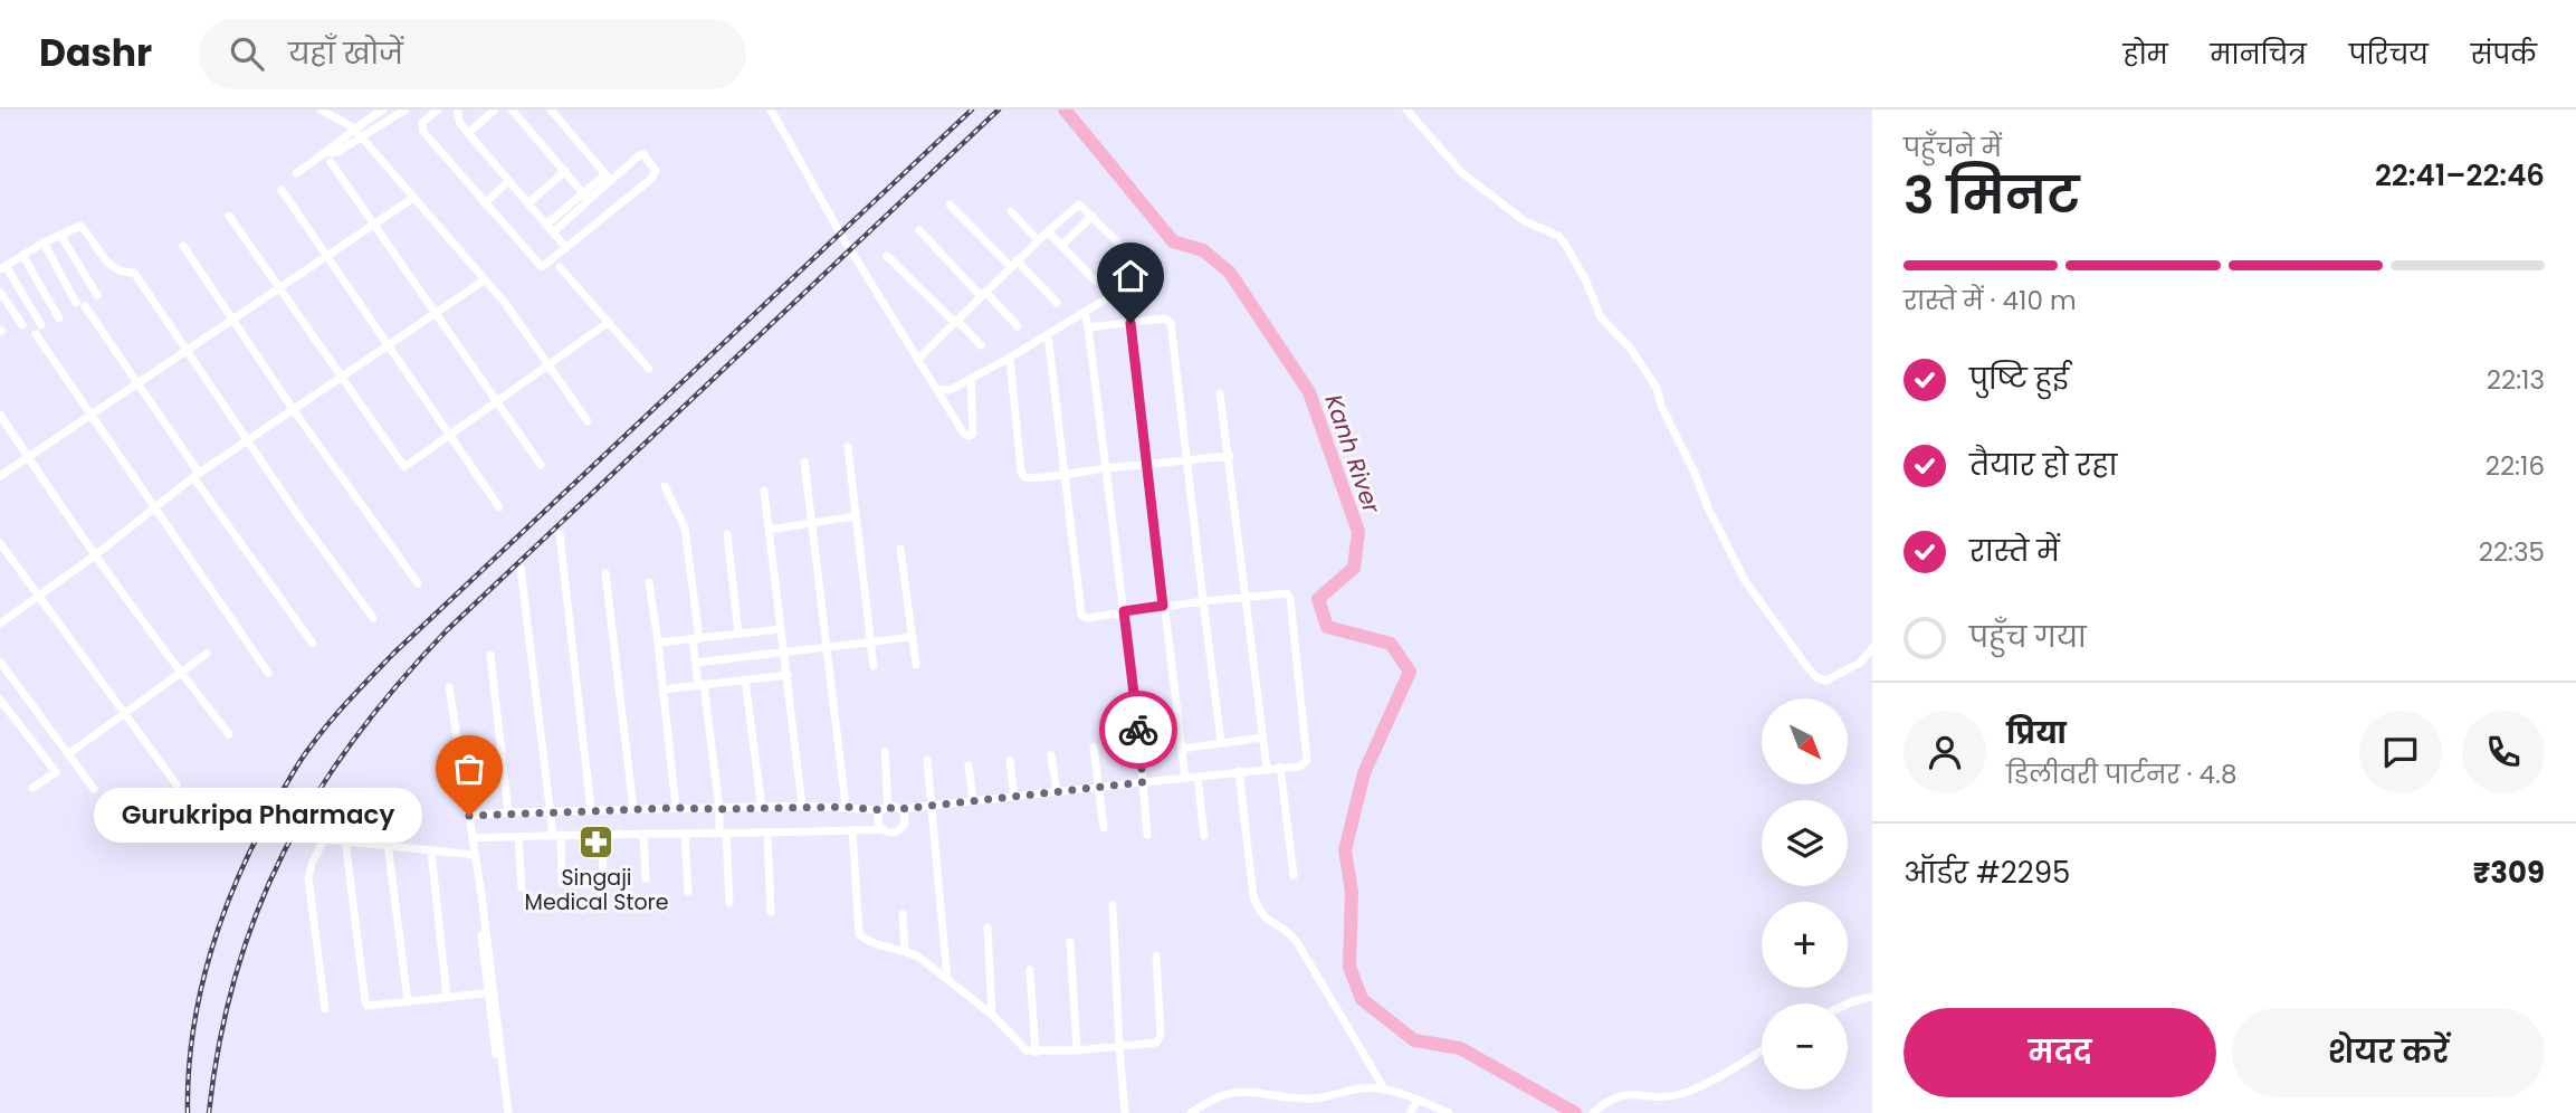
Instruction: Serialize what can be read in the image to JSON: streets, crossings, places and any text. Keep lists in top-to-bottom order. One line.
{"water":["Kanh River"],"places":{"other":["Gurukripa Pharmacy"],"pharmacy":["Singaji Medical Store"]},"north":"bottom right","page":{"header":"Dashr","search":"यहाँ खोजें","nav":["होम","मानचित्र","परिचय","संपर्क"],"heading":["3 मिनट","पहुँचने में","22:41–22:46"],"panel":["प्रिया","डिलीवरी पार्टनर · 4.8","ऑर्डर #2295","₹309"],"bar":"रास्ते में · 410 m","list":[["पुष्टि हुई","22:13"],["तैयार हो रहा","22:16"],["रास्ते में","22:35"],"पहुँच गया"],"map_buttons":["+","−"],"bubble":"Gurukripa Pharmacy","buttons":["मदद","शेयर करें"]}}
